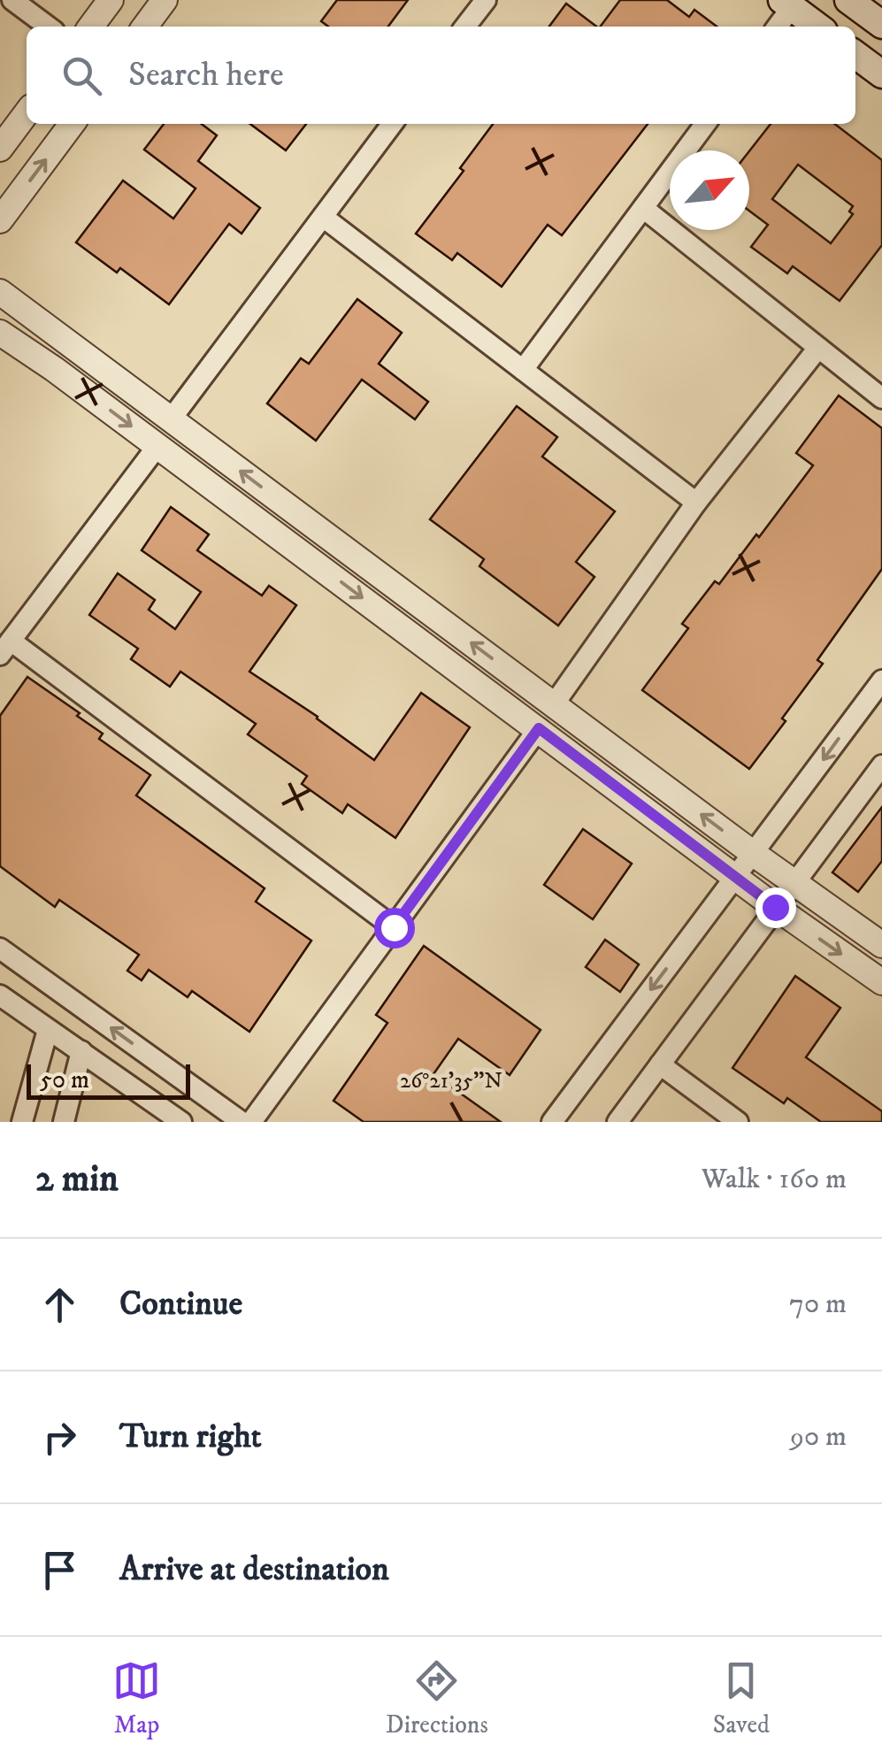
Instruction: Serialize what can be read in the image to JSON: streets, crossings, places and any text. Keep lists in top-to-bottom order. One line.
{"scale_bar":"50 m","north":"top right","page":{"search":"Search here","scale":"50 m","heading":["2 min","Walk · 160 m"],"list":[["Continue","70 m"],["Turn right","90 m"],"Arrive at destination"],"nav":["Map","Directions","Saved"]},"coordinates":["26°21'35\"N"]}
